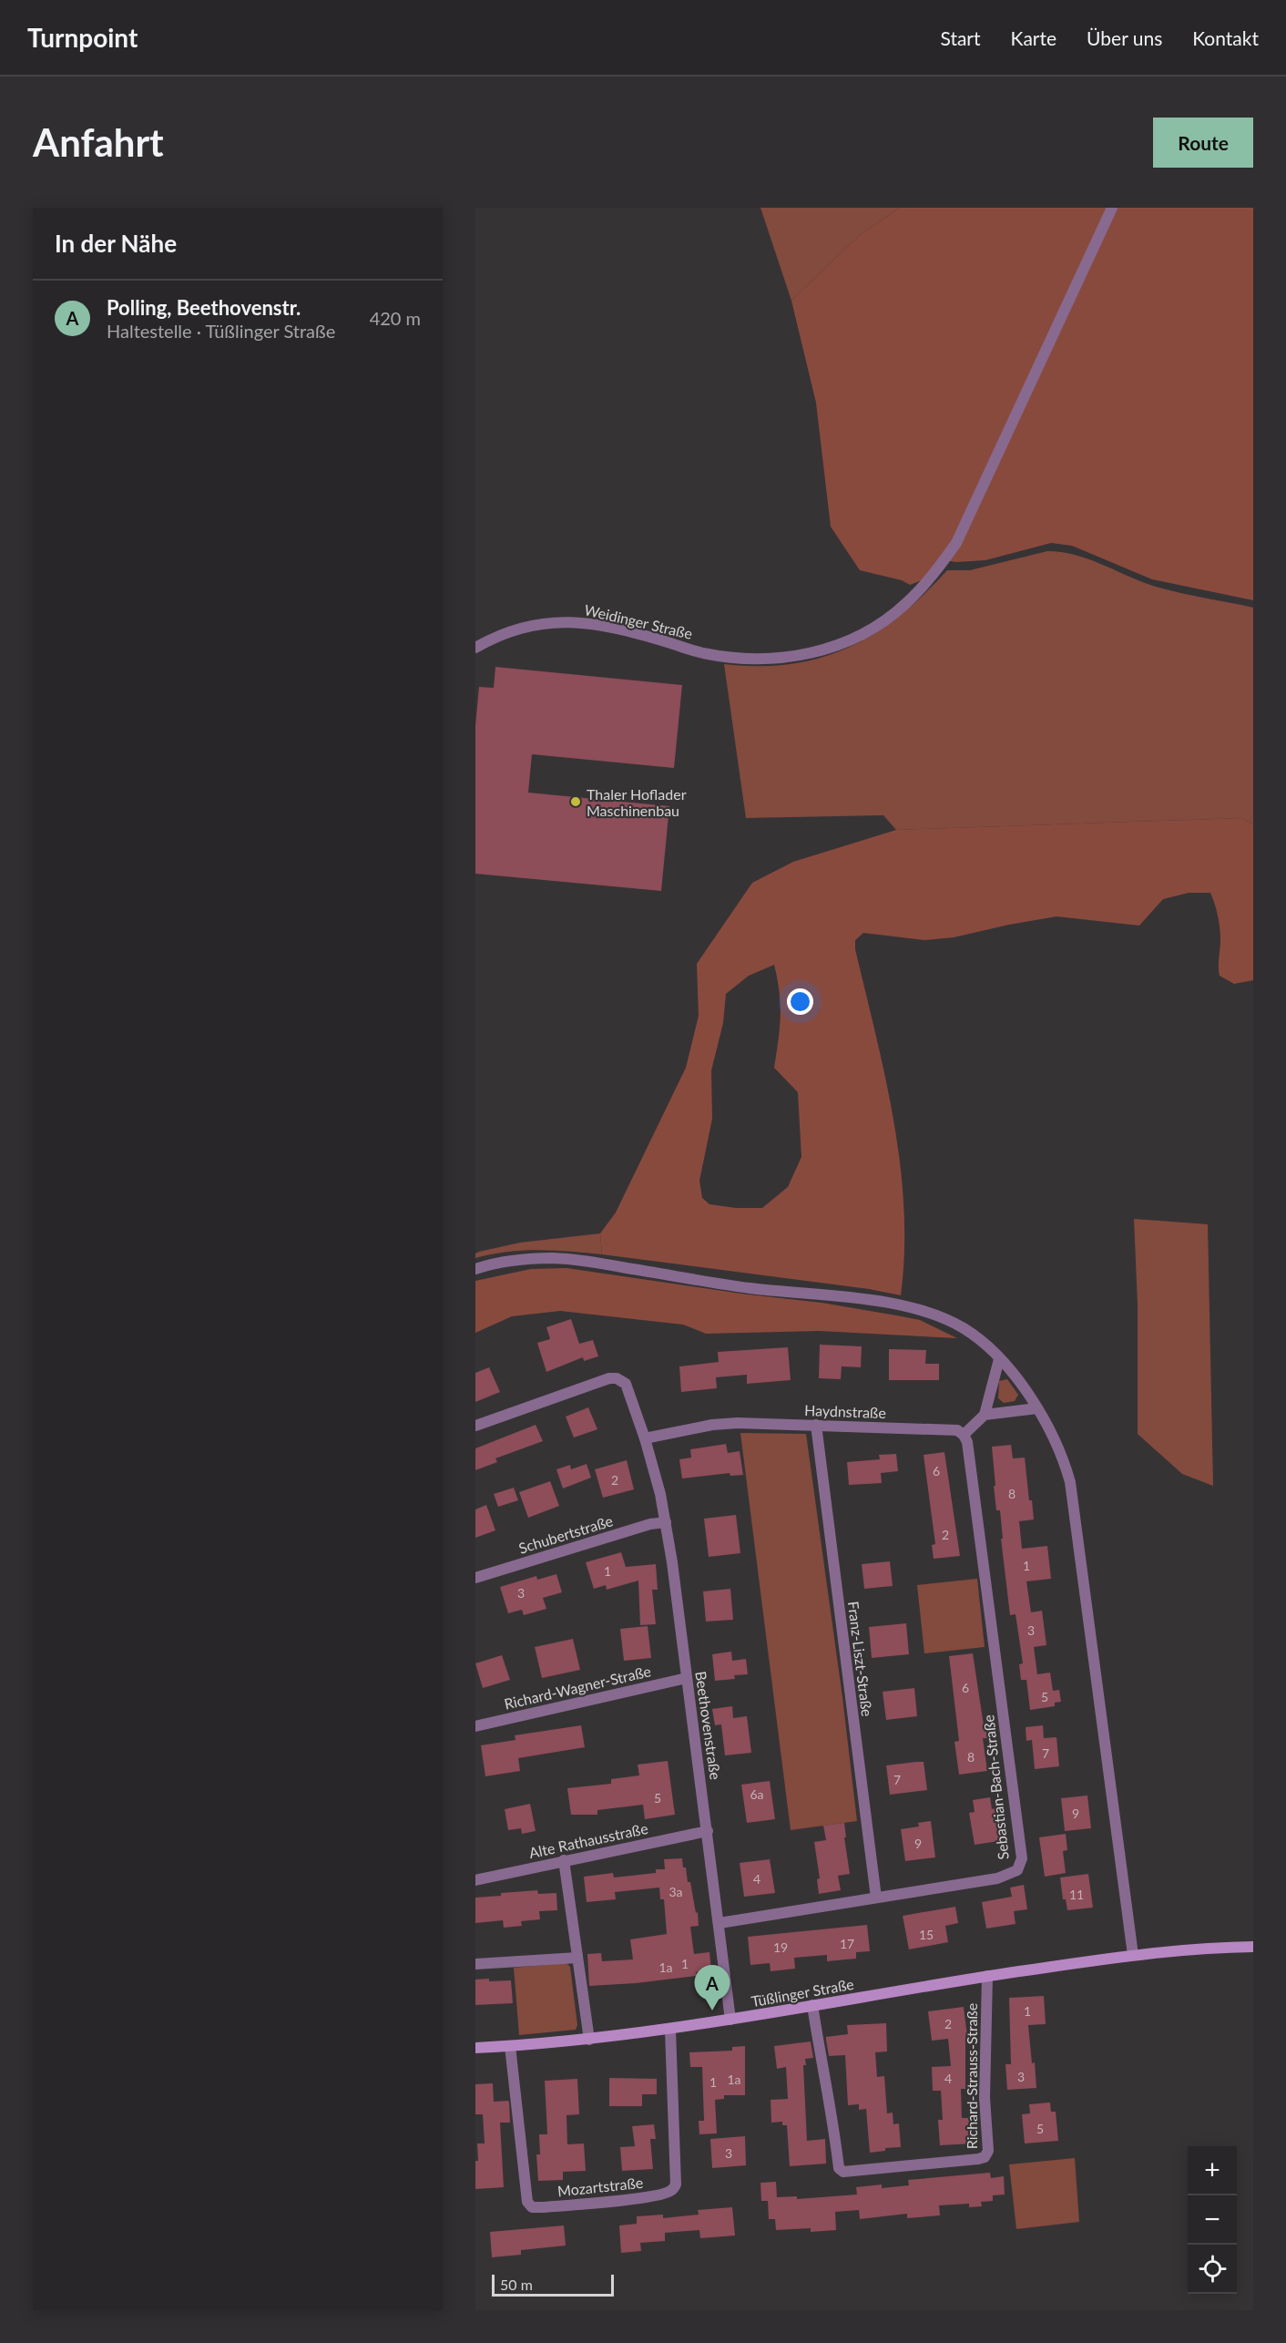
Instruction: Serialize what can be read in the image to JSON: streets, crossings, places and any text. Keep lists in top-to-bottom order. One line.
{"streets":{"street":["Weidinger Straße","Haydnstraße","Schubertstraße","Franz-Liszt-Straße","Richard-Wagner-Straße","Beethovenstraße","Sebastian-Bach-Straße","Alte Rathausstraße","Tüßlinger Straße","Richard-Strauss-Straße","Mozartstraße"]},"crossings":[["Haydnstraße","Franz-Liszt-Straße"],["Haydnstraße","Beethovenstraße"],["Haydnstraße","Sebastian-Bach-Straße"],["Schubertstraße","Beethovenstraße"],["Franz-Liszt-Straße","Sebastian-Bach-Straße"],["Richard-Wagner-Straße","Beethovenstraße"],["Beethovenstraße","Sebastian-Bach-Straße"],["Beethovenstraße","Alte Rathausstraße"],["Beethovenstraße","Tüßlinger Straße"],["Tüßlinger Straße","Richard-Strauss-Straße"],["Tüßlinger Straße","Mozartstraße"]],"places":["Thaler Hoflader Maschinenbau"],"house_numbers":["6","2","8","2","1","1","3","3","6","5","7","8","7","6a","5","9","9","4","3a","11","15","17","19","1","1a","1","2","3","4","1a","1","5","3"],"scale_bar":"50 m","page":{"header":"Turnpoint","nav":["Start","Karte","Über uns","Kontakt"],"buttons":"Route","title":"Anfahrt","heading":"In der Nähe","list":[{"mark":"A","name":"Polling, Beethovenstr.","note":"Haltestelle · Tüßlinger Straße","value":"420 m"}],"pins":"A","map_buttons":["+","−"],"scale":"50 m"}}
